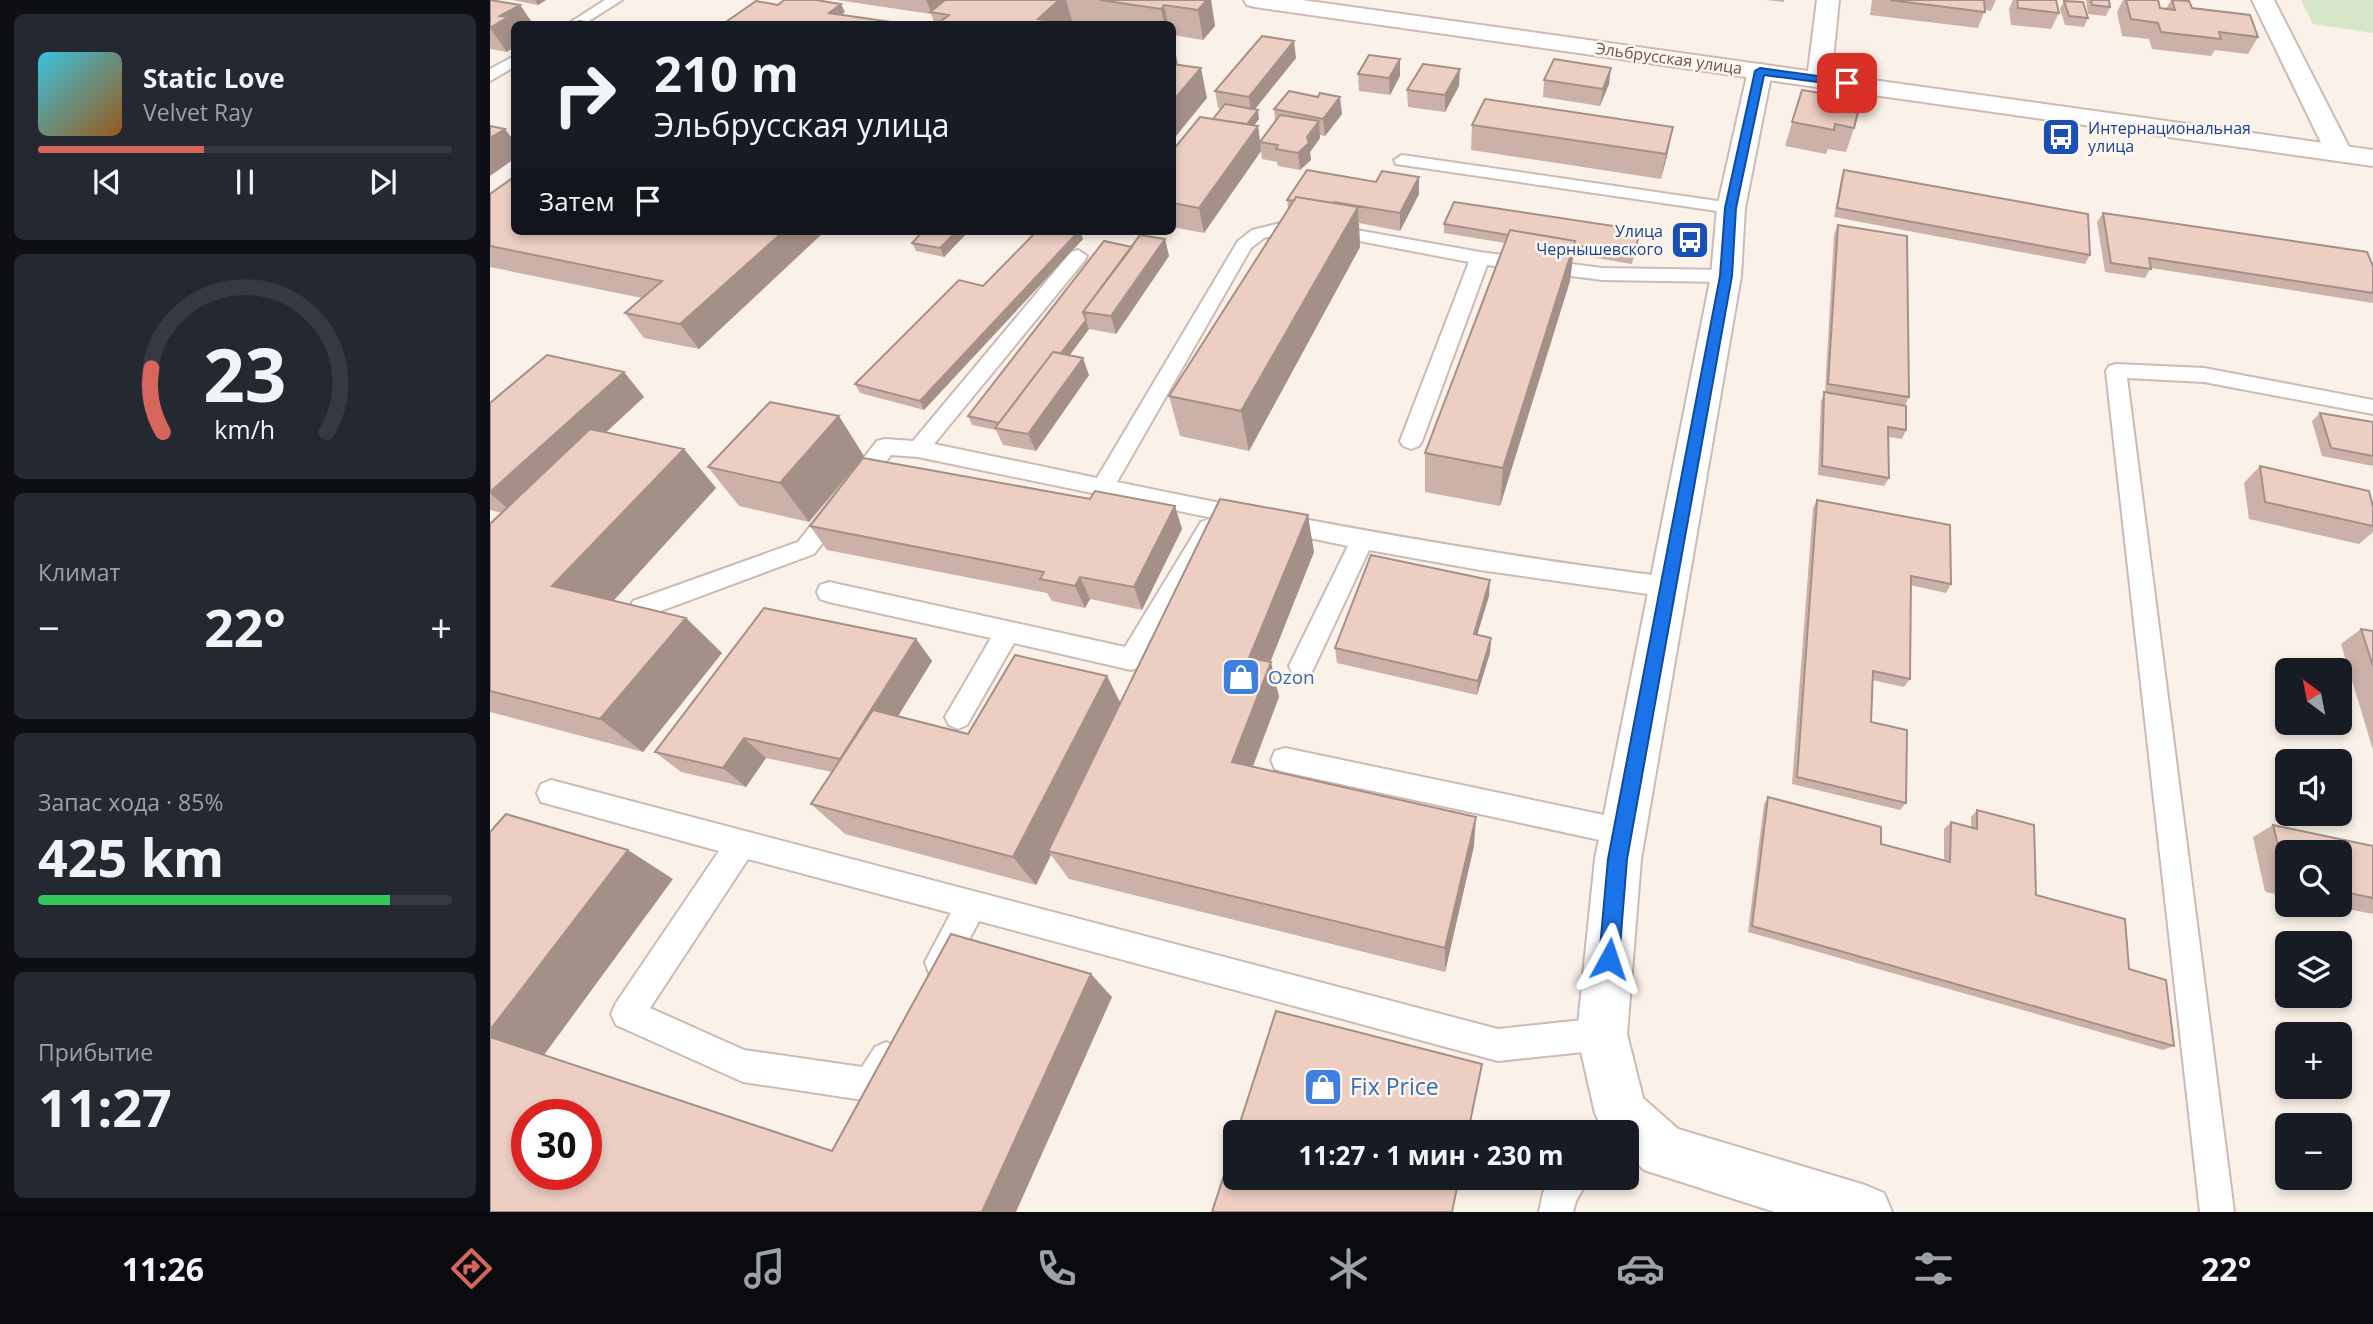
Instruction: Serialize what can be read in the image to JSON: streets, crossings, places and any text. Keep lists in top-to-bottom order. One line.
{"streets":{"street":["Эльбрусская улица"]},"places":{"bus stop":["Интернациональная улица","Улица Чернышевского"],"shop":["Ozon","Fix Price"]},"north":"top left","page":{"turn":["210 m","Эльбрусская улица"],"song":["Static Love","Velvet Ray"],"then":"Затем","tile":["Климат",["Запас хода · 85%","425 km"],["Прибытие","11:27"]],"heat":["−","22°","+"],"map_buttons":["+","−"],"limit":"30","trip":"11:27 · 1 мин · 230 m","tabs":["11:26","22°"],"gauge":["23","km/h"]}}
